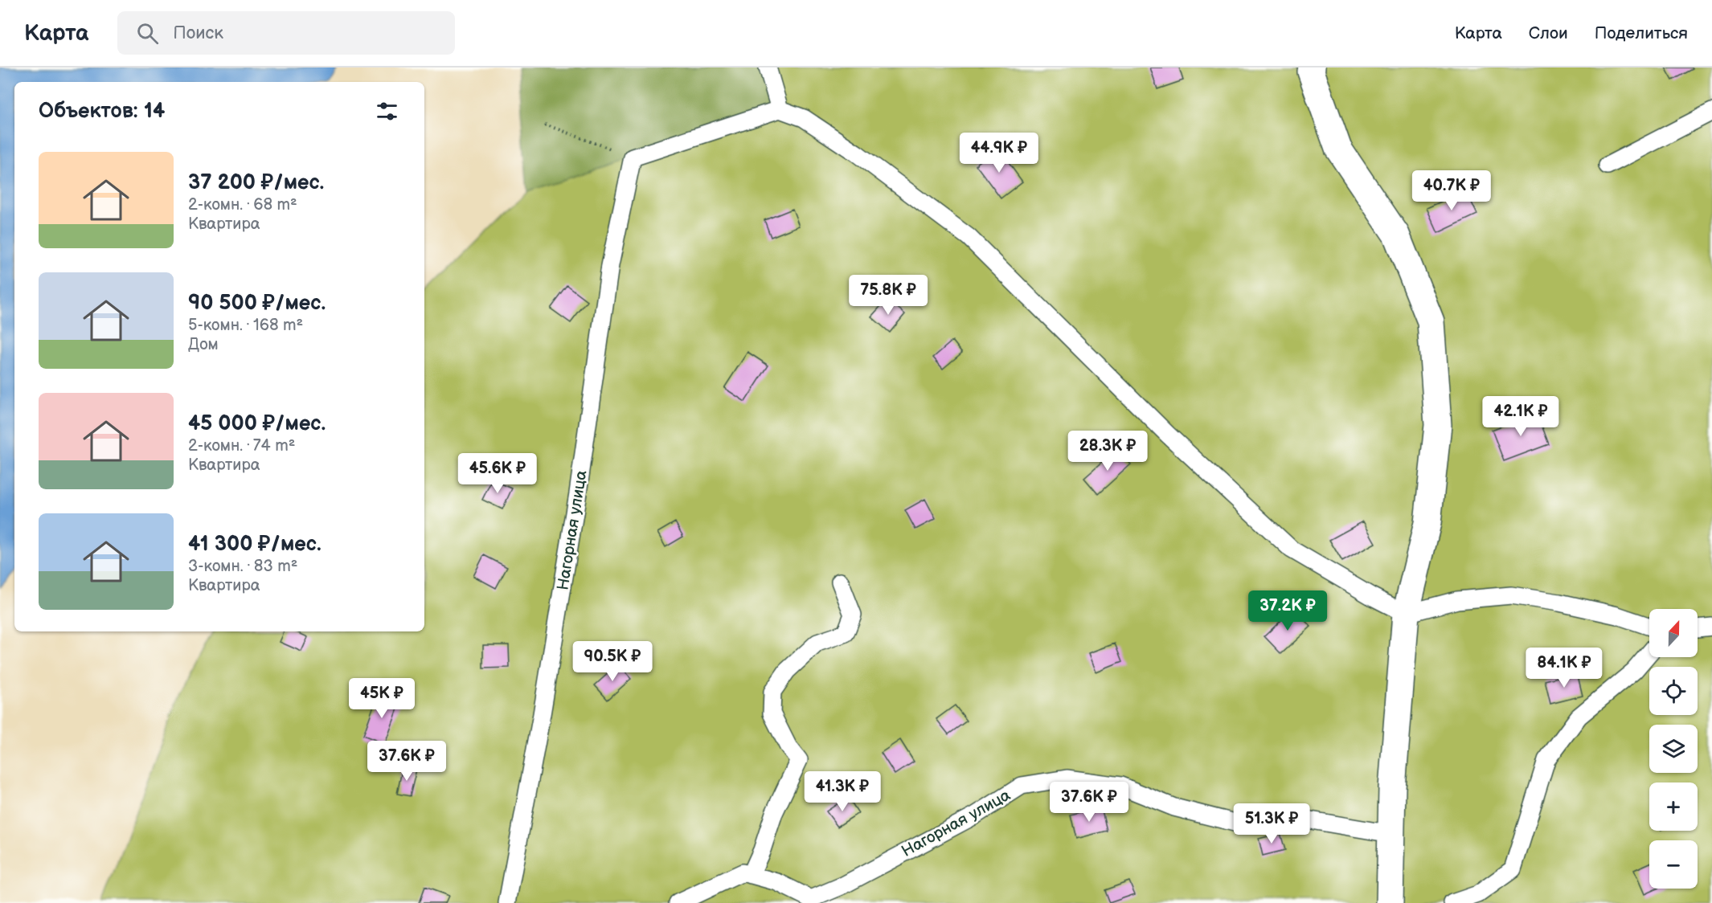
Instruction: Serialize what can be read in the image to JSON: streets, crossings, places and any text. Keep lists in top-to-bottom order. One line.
{"streets":{"lane":["Нагорная улица"]},"north":"top","page":{"header":"Карта","search":"Поиск","nav":["Карта","Слои","Поделиться"],"heading":"Объектов: 14","price":["44.9K ₽","40.7K ₽","75.8K ₽","42.1K ₽","28.3K ₽","45.6K ₽","37.2K ₽","90.5K ₽","84.1K ₽","45K ₽","37.6K ₽","41.3K ₽","37.6K ₽","51.3K ₽"],"list":[{"name":"37 200 ₽/мес.","note":"2-комн. · 68 m² · Квартира"},{"name":"90 500 ₽/мес.","note":"5-комн. · 168 m² · Дом"},{"name":"45 000 ₽/мес.","note":"2-комн. · 74 m² · Квартира"},{"name":"41 300 ₽/мес.","note":"3-комн. · 83 m² · Квартира"}],"map_buttons":["+","−"]}}
